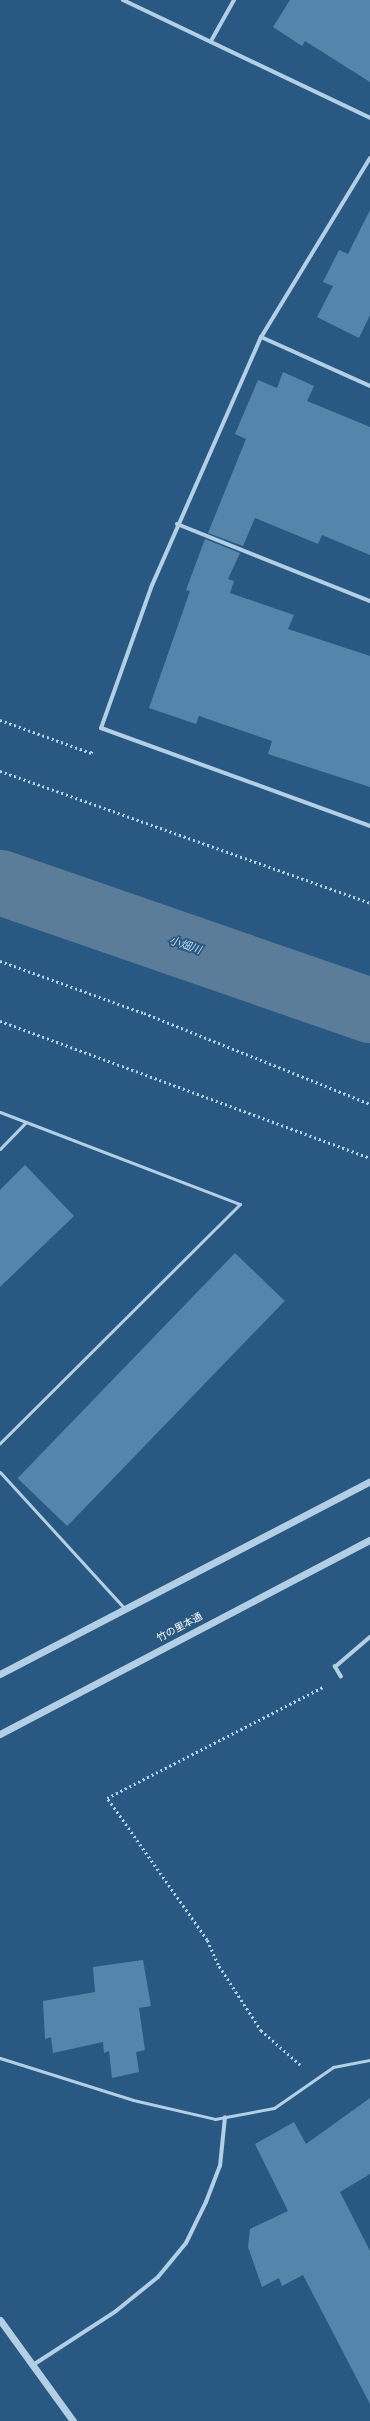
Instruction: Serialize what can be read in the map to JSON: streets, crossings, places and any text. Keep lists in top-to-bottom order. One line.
{"streets":{"street":["竹の里本通"]},"water":["小畑川"]}
